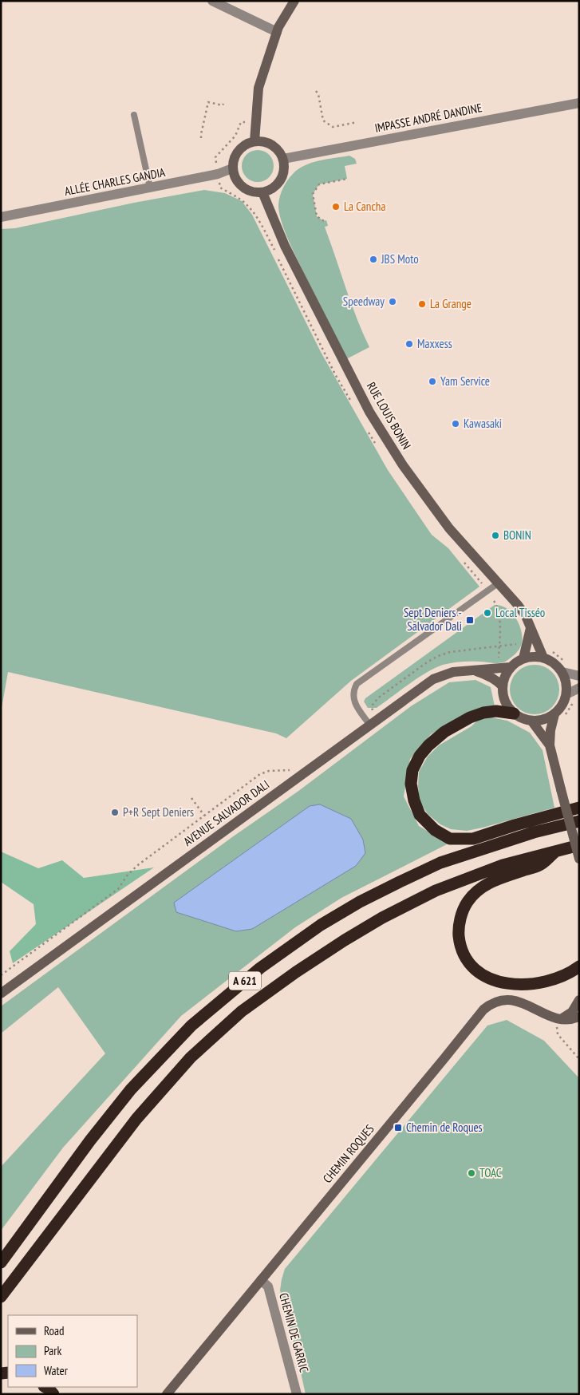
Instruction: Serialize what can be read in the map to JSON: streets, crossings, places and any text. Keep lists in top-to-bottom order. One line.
{"streets":{"highway":["A 621"],"street":["IMPASSE ANDRÉ DANDINE","ALLÉE CHARLES GANDIA","RUE LOUIS BONIN","AVENUE SALVADOR DALI","CHEMIN ROQUES","CHEMIN DE GARRIC"]},"crossings":[["IMPASSE ANDRÉ DANDINE","ALLÉE CHARLES GANDIA"],["IMPASSE ANDRÉ DANDINE","RUE LOUIS BONIN"],["ALLÉE CHARLES GANDIA","RUE LOUIS BONIN"],["RUE LOUIS BONIN","AVENUE SALVADOR DALI"],["CHEMIN ROQUES","CHEMIN DE GARRIC"]],"places":{"other":["La Cancha","JBS Moto","Speedway","La Grange","Maxxess","Yam Service","Kawasaki","BONIN","Local Tisséo","P+R Sept Deniers","TOAC"],"transit":["Sept Deniers - Salvador Dali","Chemin de Roques"]},"legend":["Road","Park","Water"]}
